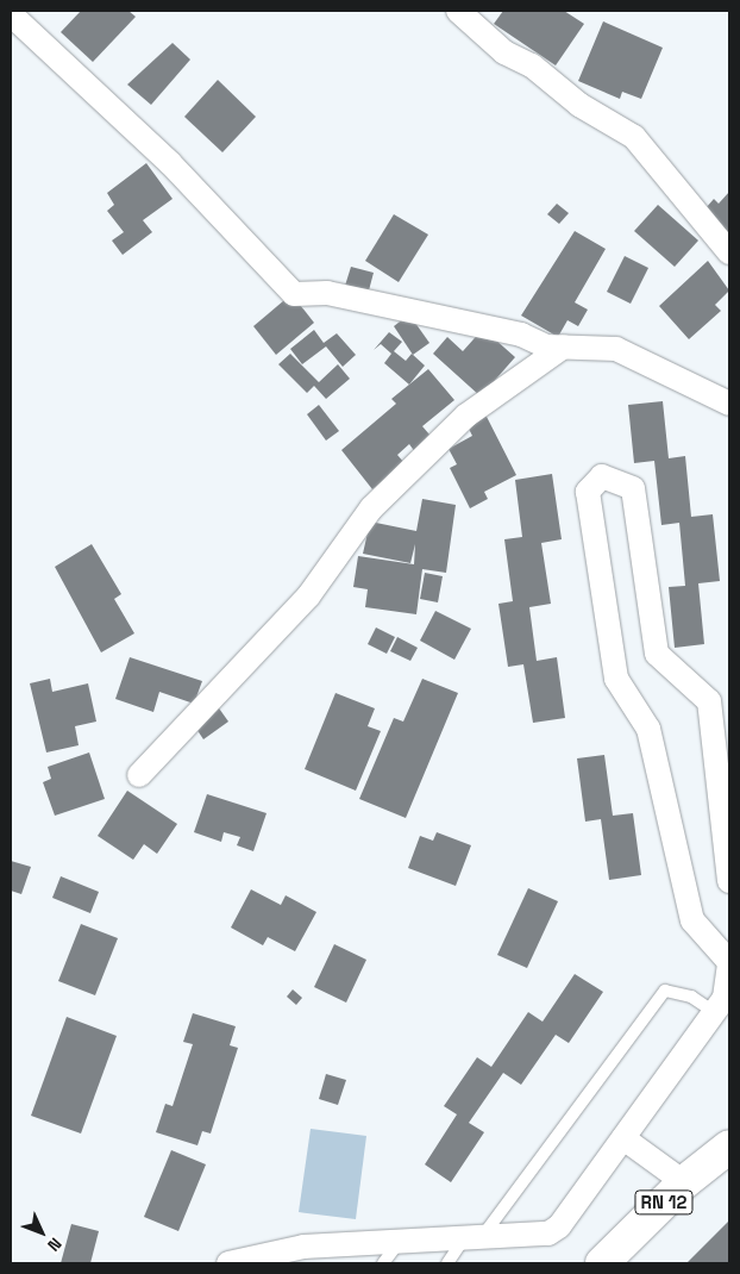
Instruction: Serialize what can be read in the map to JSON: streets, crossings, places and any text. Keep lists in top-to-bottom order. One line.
{"streets":{"main road":["RN 12"]},"north":"bottom right"}
